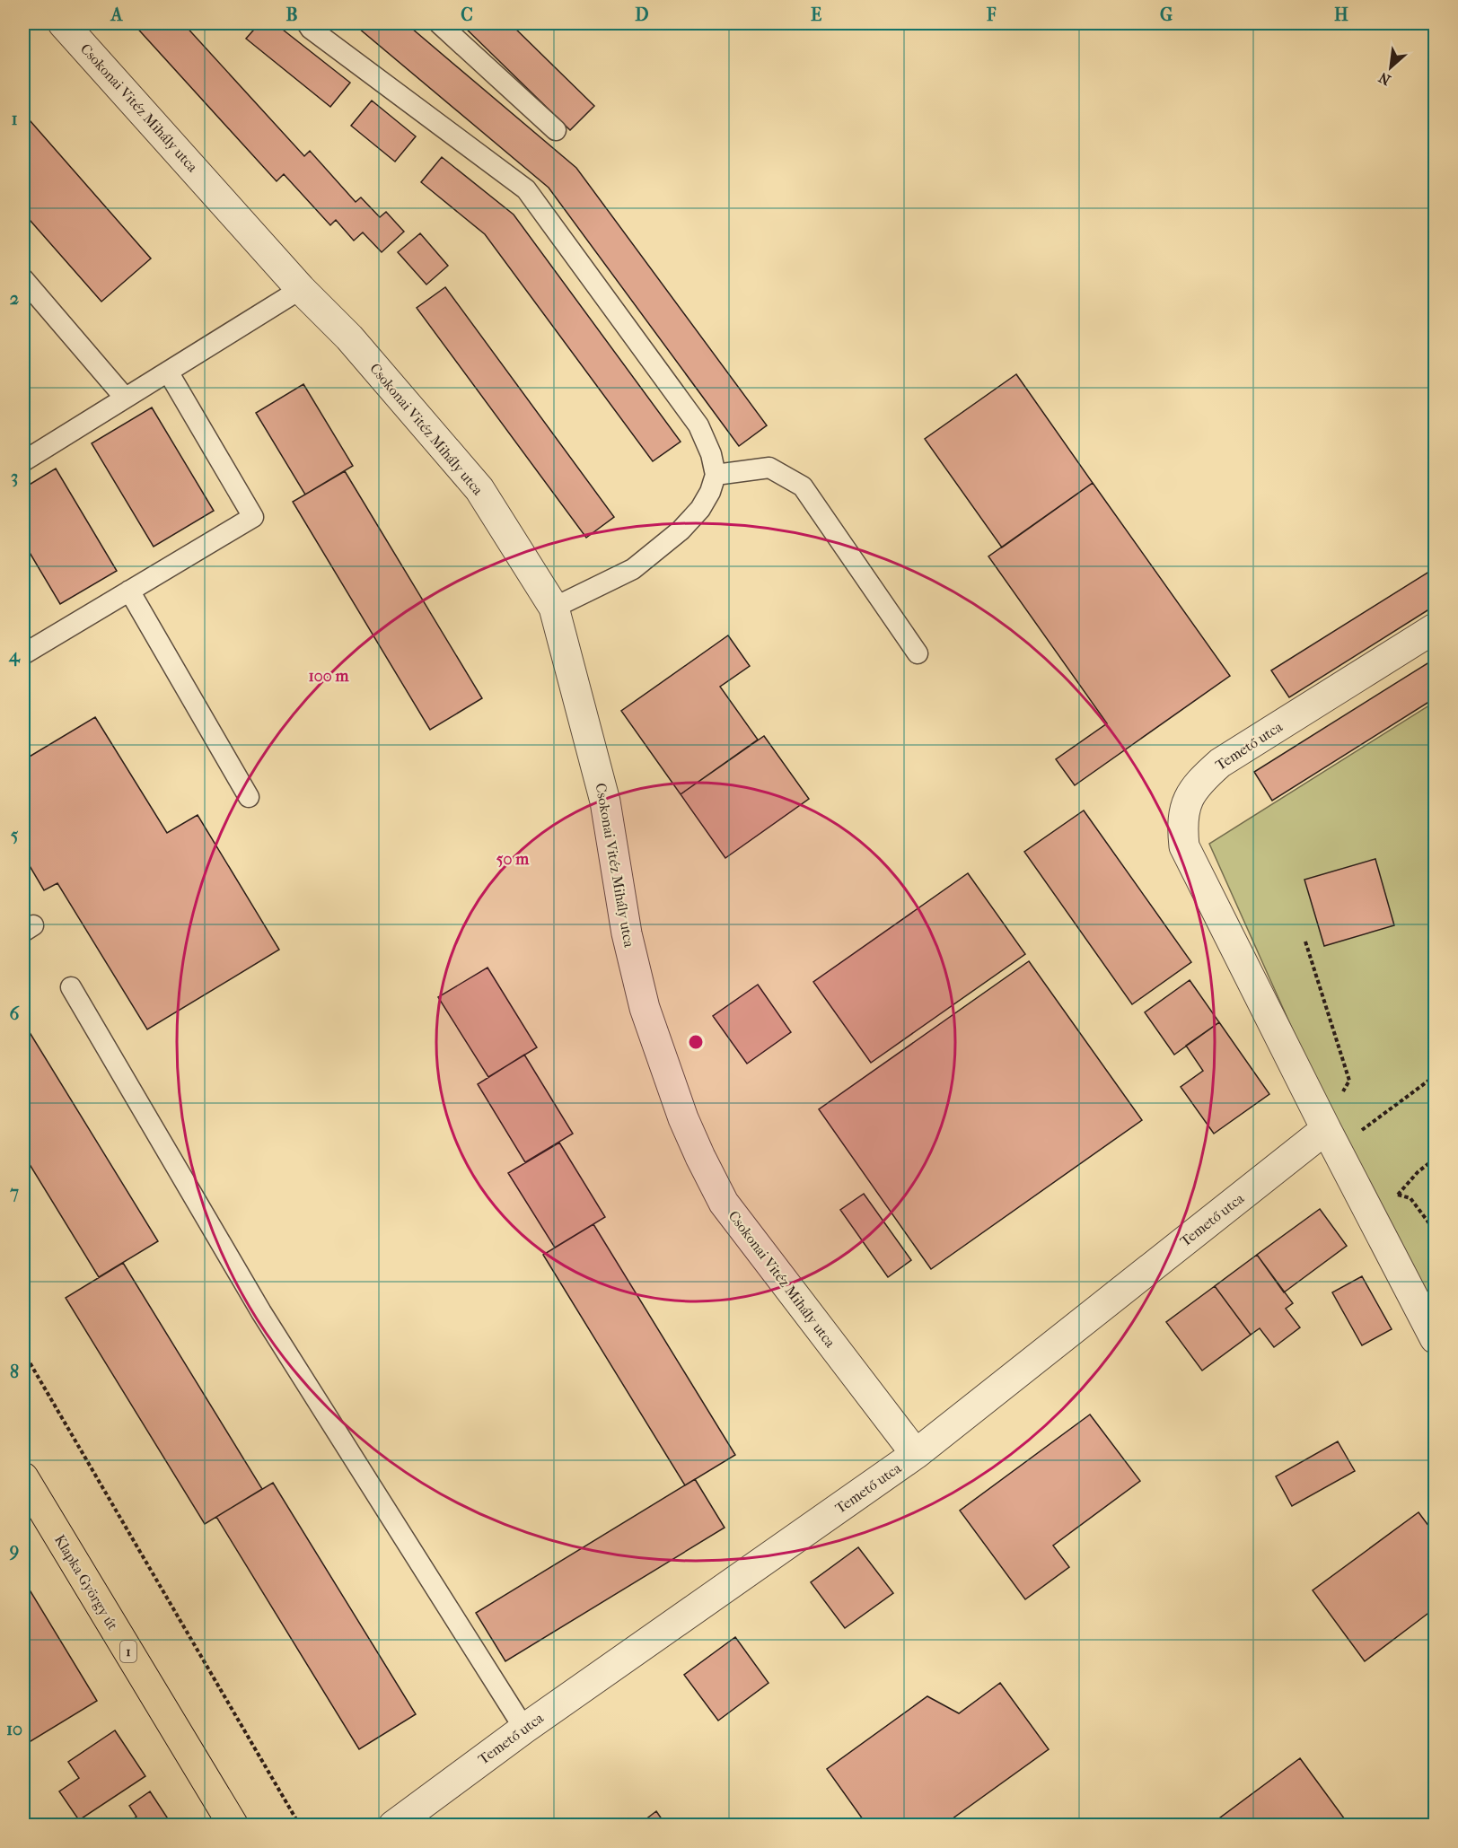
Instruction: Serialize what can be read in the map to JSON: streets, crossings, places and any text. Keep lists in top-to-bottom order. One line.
{"streets":{"main road":["Klapka György út","1"],"street":["Csokonai Vitéz Mihály utca","Temető utca"]},"crossings":[["Csokonai Vitéz Mihály utca","Temető utca"]],"north":"bottom left","grid":{"columns":["A","B","C","D","E","F","G","H"],"rows":["1","2","3","4","5","6","7","8","9","10"]},"rings":["100 m","50 m"]}
